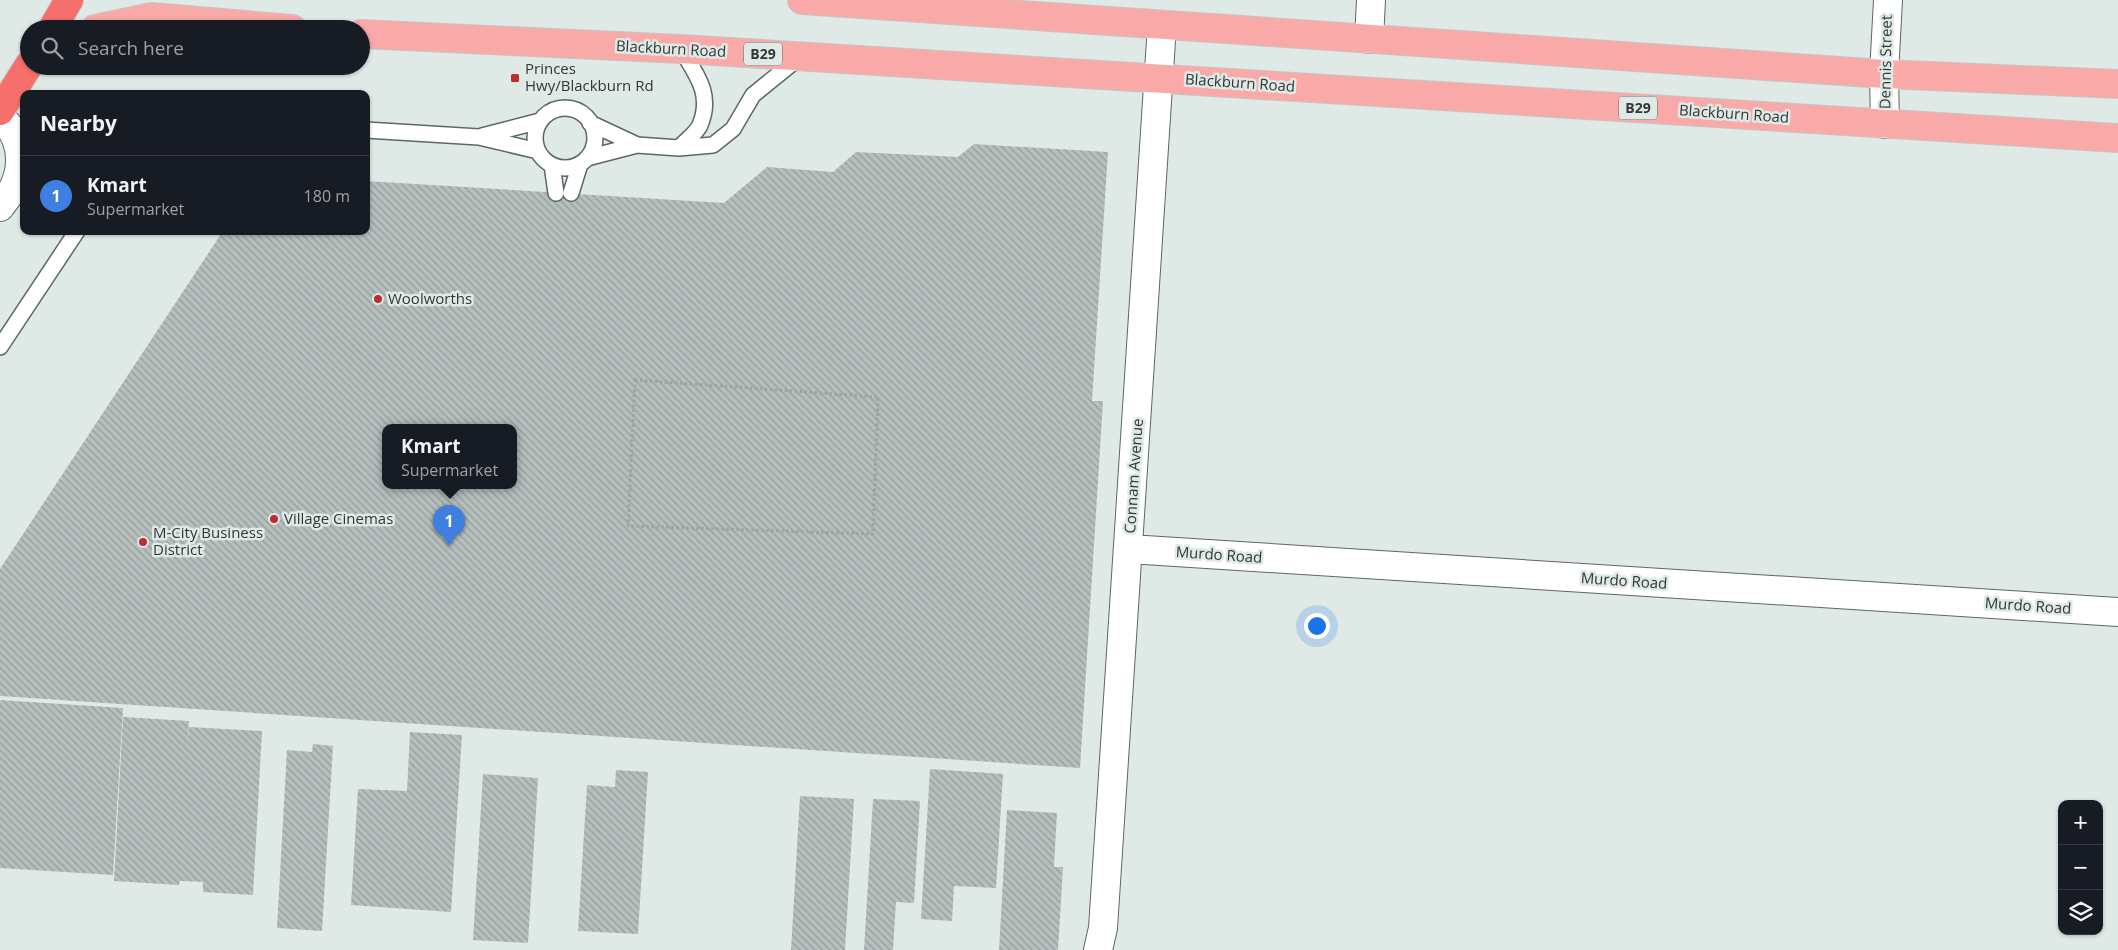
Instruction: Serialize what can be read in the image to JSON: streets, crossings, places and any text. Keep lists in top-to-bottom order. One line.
{"streets":{"main road":["Blackburn Road","B29"],"street":["Dennis Street","Connam Avenue","Murdo Road"]},"crossings":[["Blackburn Road","Dennis Street"],["Blackburn Road","Connam Avenue"],["Connam Avenue","Murdo Road"]],"places":{"transit":["Princes Hwy/Blackburn Rd"],"other":["Woolworths","Village Cinemas","M-City Business District"]},"page":{"search":"Search here","heading":"Nearby","list":[{"mark":"1","name":"Kmart","note":"Supermarket","value":"180 m"}],"popup":["Kmart","Supermarket"],"pins":"1","map_buttons":["+","−"]}}
